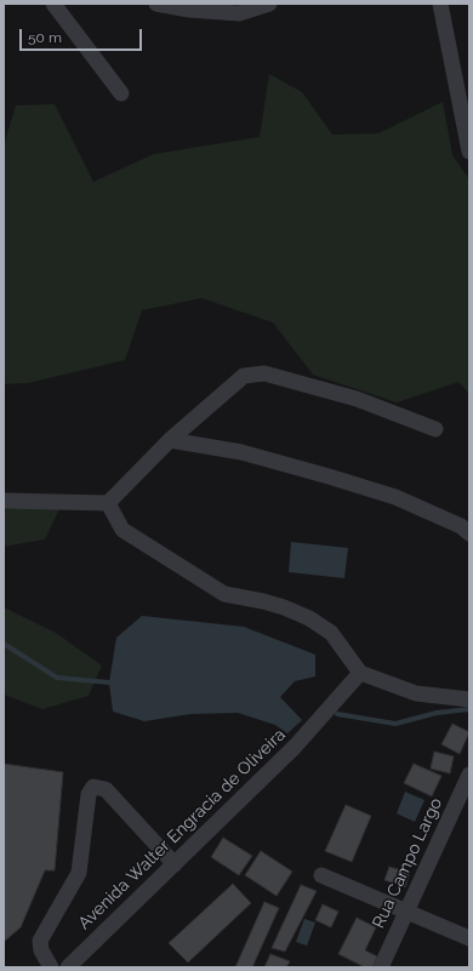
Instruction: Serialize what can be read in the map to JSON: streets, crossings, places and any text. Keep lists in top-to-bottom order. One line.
{"streets":{"street":["Avenida Walter Engracia de Oliveira","Rua Campo Largo"]},"scale_bar":"50 m"}
